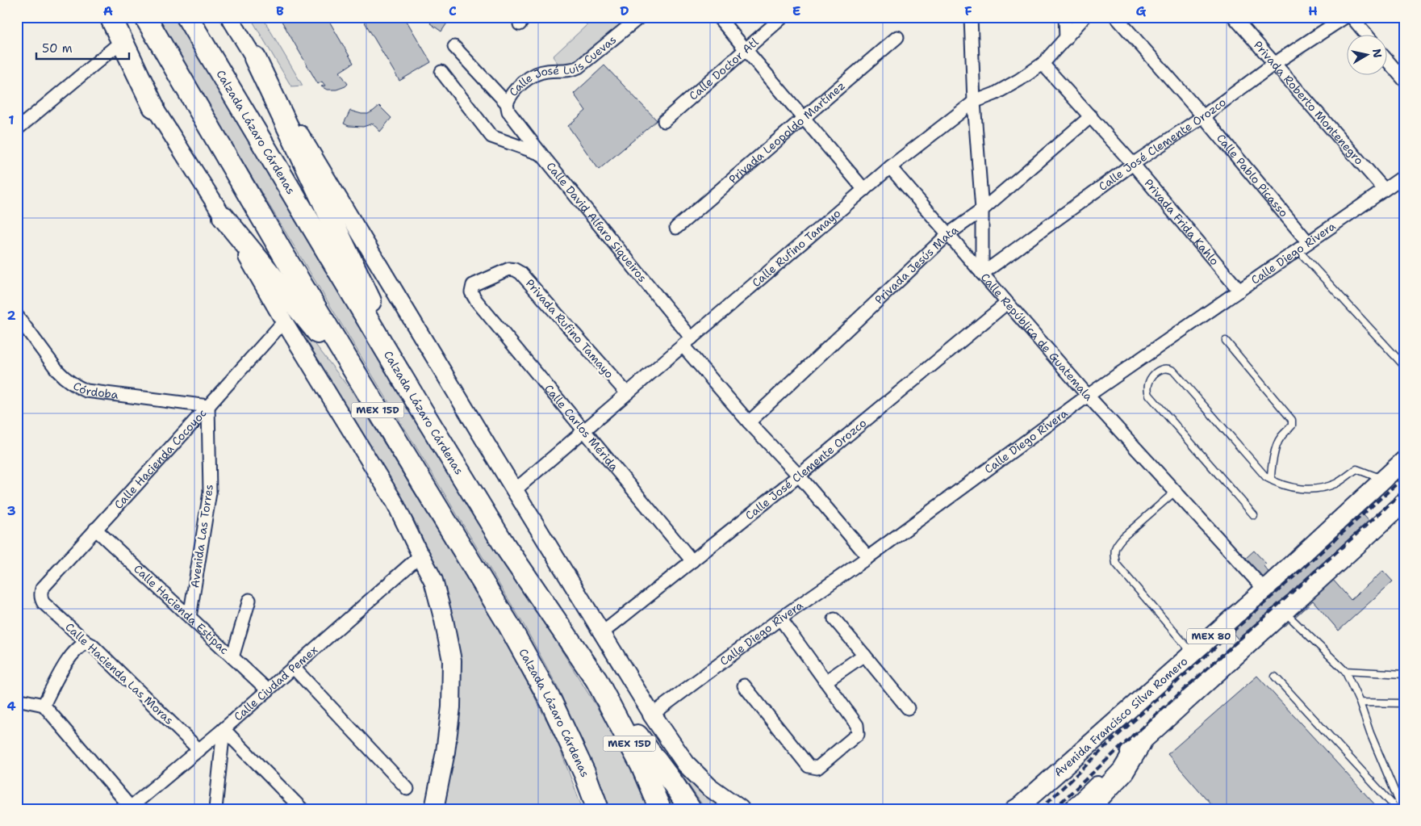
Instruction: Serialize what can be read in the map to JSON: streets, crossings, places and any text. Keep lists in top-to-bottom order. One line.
{"streets":{"highway":["Calzada Lázaro Cárdenas","MEX 15D"],"main road":["MEX 80","Avenida Francisco Silva Romero"],"street":["Calle José Luis Cuevas","Calle Doctor Atl","Privada Roberto Montenegro","Privada Leopoldo Martínez","Calle José Clemente Orozco","Calle Pablo Picasso","Calle David Alfaro Siqueiros","Privada Frida Kahlo","Calle Rufino Tamayo","Calle Diego Rivera","Privada Jesús Mata","Privada Rufino Tamayo","Calle República de Guatemala","Córdoba","Calle Carlos Mérida","Calle Hacienda Cocoyoc","Avenida Las Torres","Calle Hacienda Estipac","Calle Hacienda Las Moras","Calle Ciudad Pemex"]},"crossings":[["Calle José Luis Cuevas","Calle David Alfaro Siqueiros"],["Privada Roberto Montenegro","Calle José Clemente Orozco"],["Privada Roberto Montenegro","Calle Diego Rivera"],["Calle José Clemente Orozco","Calle Pablo Picasso"],["Calle José Clemente Orozco","Calle David Alfaro Siqueiros"],["Calle José Clemente Orozco","Privada Frida Kahlo"],["Calle José Clemente Orozco","Calle República de Guatemala"],["Calle José Clemente Orozco","Calle Carlos Mérida"],["Calle Pablo Picasso","Calle Diego Rivera"],["Calle David Alfaro Siqueiros","Calle Rufino Tamayo"],["Calle David Alfaro Siqueiros","Calle Diego Rivera"],["Calle David Alfaro Siqueiros","Privada Jesús Mata"],["Privada Frida Kahlo","Calle Rufino Tamayo"],["Privada Frida Kahlo","Calle Diego Rivera"],["Privada Frida Kahlo","Privada Jesús Mata"],["Calle Rufino Tamayo","Privada Rufino Tamayo"],["Calle Rufino Tamayo","Calle República de Guatemala"],["Calle Rufino Tamayo","Calle Carlos Mérida"],["Calle Diego Rivera","Calle República de Guatemala"],["Privada Jesús Mata","Calle República de Guatemala"],["Privada Rufino Tamayo","Calle Carlos Mérida"],["Calle República de Guatemala","Avenida Francisco Silva Romero"],["Córdoba","Calle Hacienda Cocoyoc"],["Córdoba","Avenida Las Torres"],["Calle Hacienda Cocoyoc","Avenida Las Torres"],["Calle Hacienda Cocoyoc","Calle Hacienda Estipac"],["Calle Hacienda Cocoyoc","Calle Hacienda Las Moras"],["Avenida Las Torres","Calle Hacienda Estipac"],["Calle Hacienda Estipac","Calle Ciudad Pemex"],["Calle Hacienda Las Moras","Calle Ciudad Pemex"]],"scale_bar":"50 m","north":"right","grid":{"columns":["A","B","C","D","E","F","G","H"],"rows":["1","2","3","4"]}}
